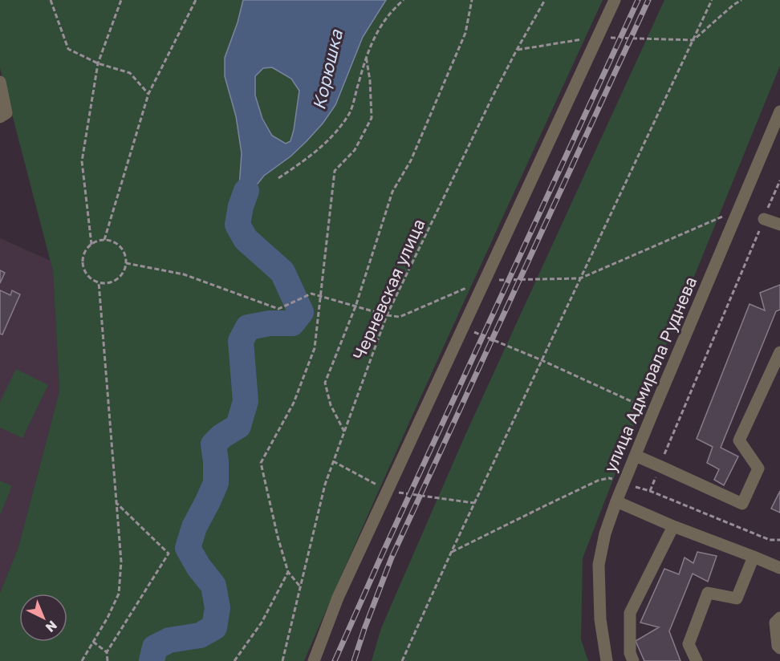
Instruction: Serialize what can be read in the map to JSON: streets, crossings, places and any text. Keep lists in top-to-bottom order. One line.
{"streets":{"street":["улица Адмирала Руднева"],"path":["Черневская улица"]},"water":["Корюшка"],"north":"bottom right"}
